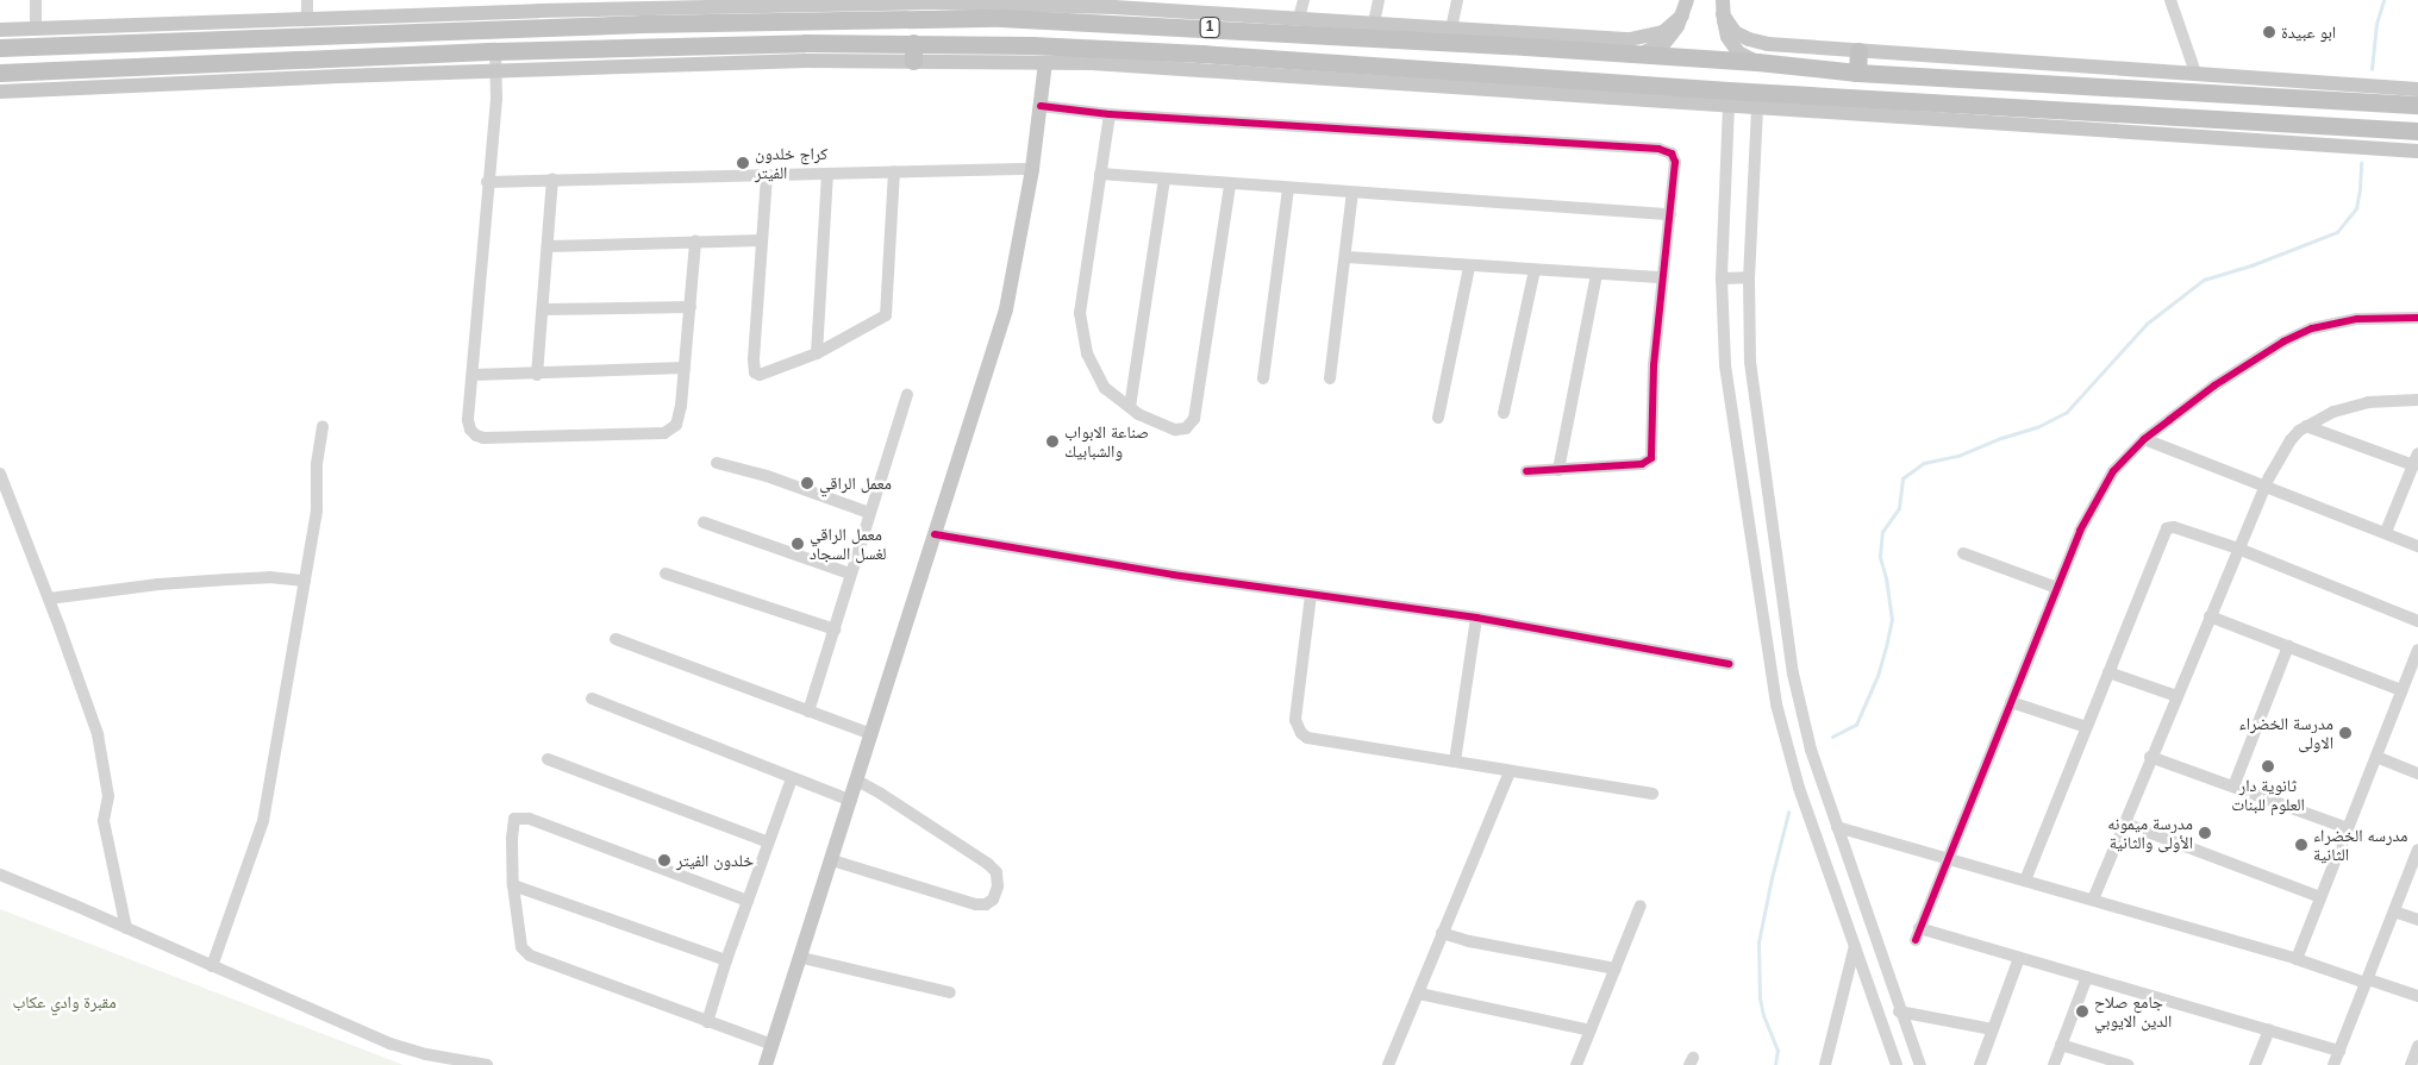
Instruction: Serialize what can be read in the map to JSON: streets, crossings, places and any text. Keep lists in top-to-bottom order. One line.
{"streets":{"highway":["1"]},"parks":["مقبرة وادي عكاب"],"places":["ابو عبيدة","كراج خلدون الفيتر","صناعة الابواب والشبابيك","معمل الراقي","معمل الراقي لغسل السجاد","مدرسة الخضراء الاولى","ثانوية دار العلوم للبنات","مدرسة ميمونه الأولى والثانية","مدرسه الخضراء الثانية","خلدون الفيتر","جامع صلاح الدين الايوبي"]}
